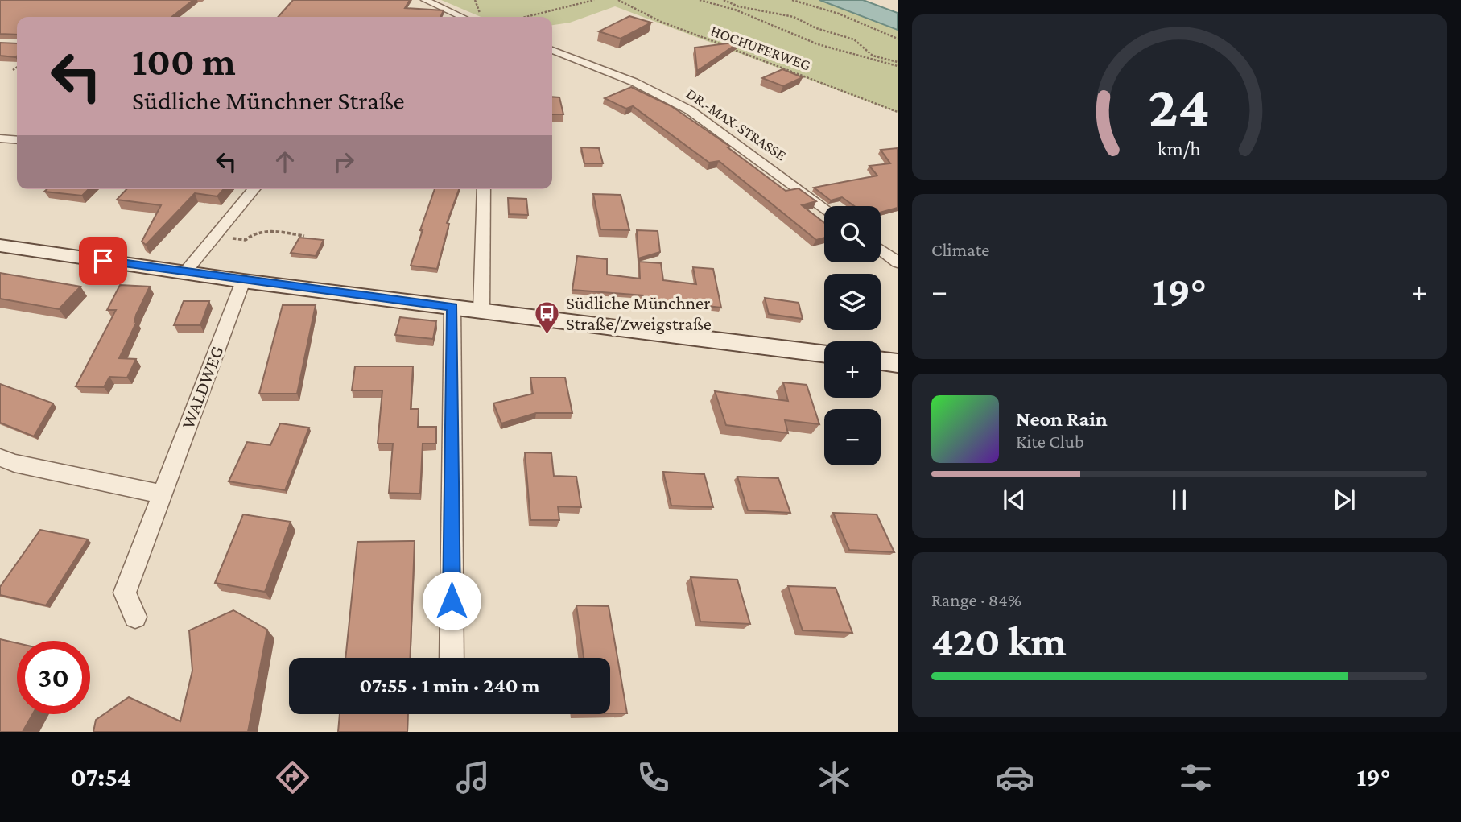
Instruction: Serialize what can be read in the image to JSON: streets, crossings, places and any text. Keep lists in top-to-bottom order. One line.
{"streets":{"street":["DR.-MAX-STRASSE","WALDWEG"],"path":["HOCHUFERWEG"]},"places":{"bus stop":["Südliche Münchner Straße/Zweigstraße"]},"page":{"turn":["100 m","Südliche Münchner Straße"],"tile":["Climate",["Range · 84%","420 km"]],"map_buttons":["+","−"],"heat":["−","19°","+"],"song":["Neon Rain","Kite Club"],"limit":"30","trip":"07:55 · 1 min · 240 m","tabs":["07:54","19°"],"gauge":["24","km/h"]}}
